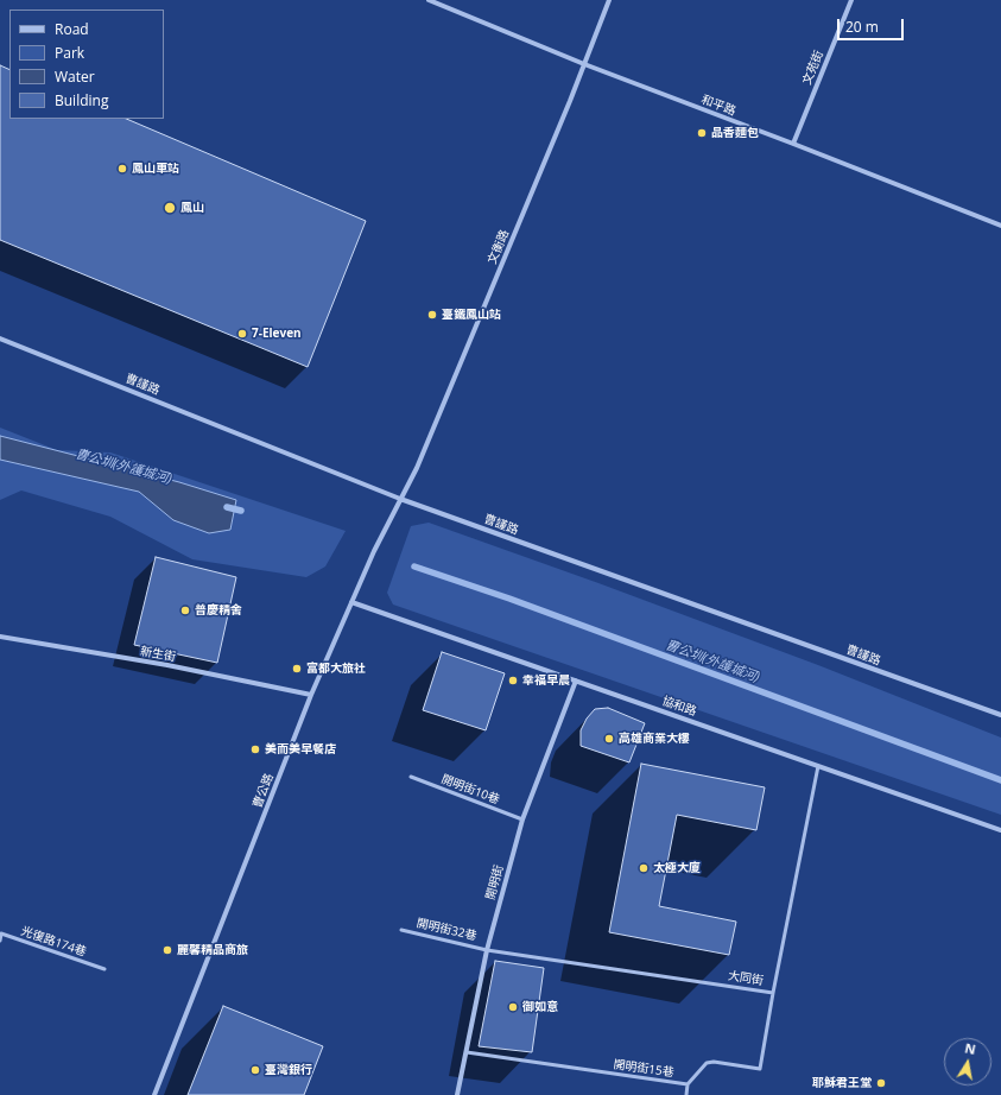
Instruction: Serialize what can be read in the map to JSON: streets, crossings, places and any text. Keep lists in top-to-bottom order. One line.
{"streets":{"street":["文苑街","和平路","文衡路","曹謹路","新生街","協和路","曹公路","開明街"],"lane":["開明街10巷","開明街32巷","光復路174巷","大同街","開明街15巷"]},"crossings":[["文苑街","和平路"],["和平路","文衡路"],["文衡路","曹謹路"],["文衡路","曹公路"],["曹謹路","曹公路"],["新生街","曹公路"],["協和路","曹公路"],["協和路","開明街"],["協和路","大同街"],["開明街10巷","開明街"],["開明街","開明街32巷"],["開明街","大同街"],["開明街","開明街15巷"],["開明街32巷","大同街"],["大同街","開明街15巷"]],"water":["曹公圳(外護城河)"],"places":["品香麵包","鳳山車站","鳳山","臺鐵鳳山站","7-Eleven","普慶精舍","富都大旅社","幸福早晨","高雄商業大樓","美而美早餐店","太極大廈","麗馨精品商旅","御如意","臺灣銀行","耶穌君王堂"],"legend":["Road","Park","Water","Building"],"scale_bar":"20 m","north":"top"}
